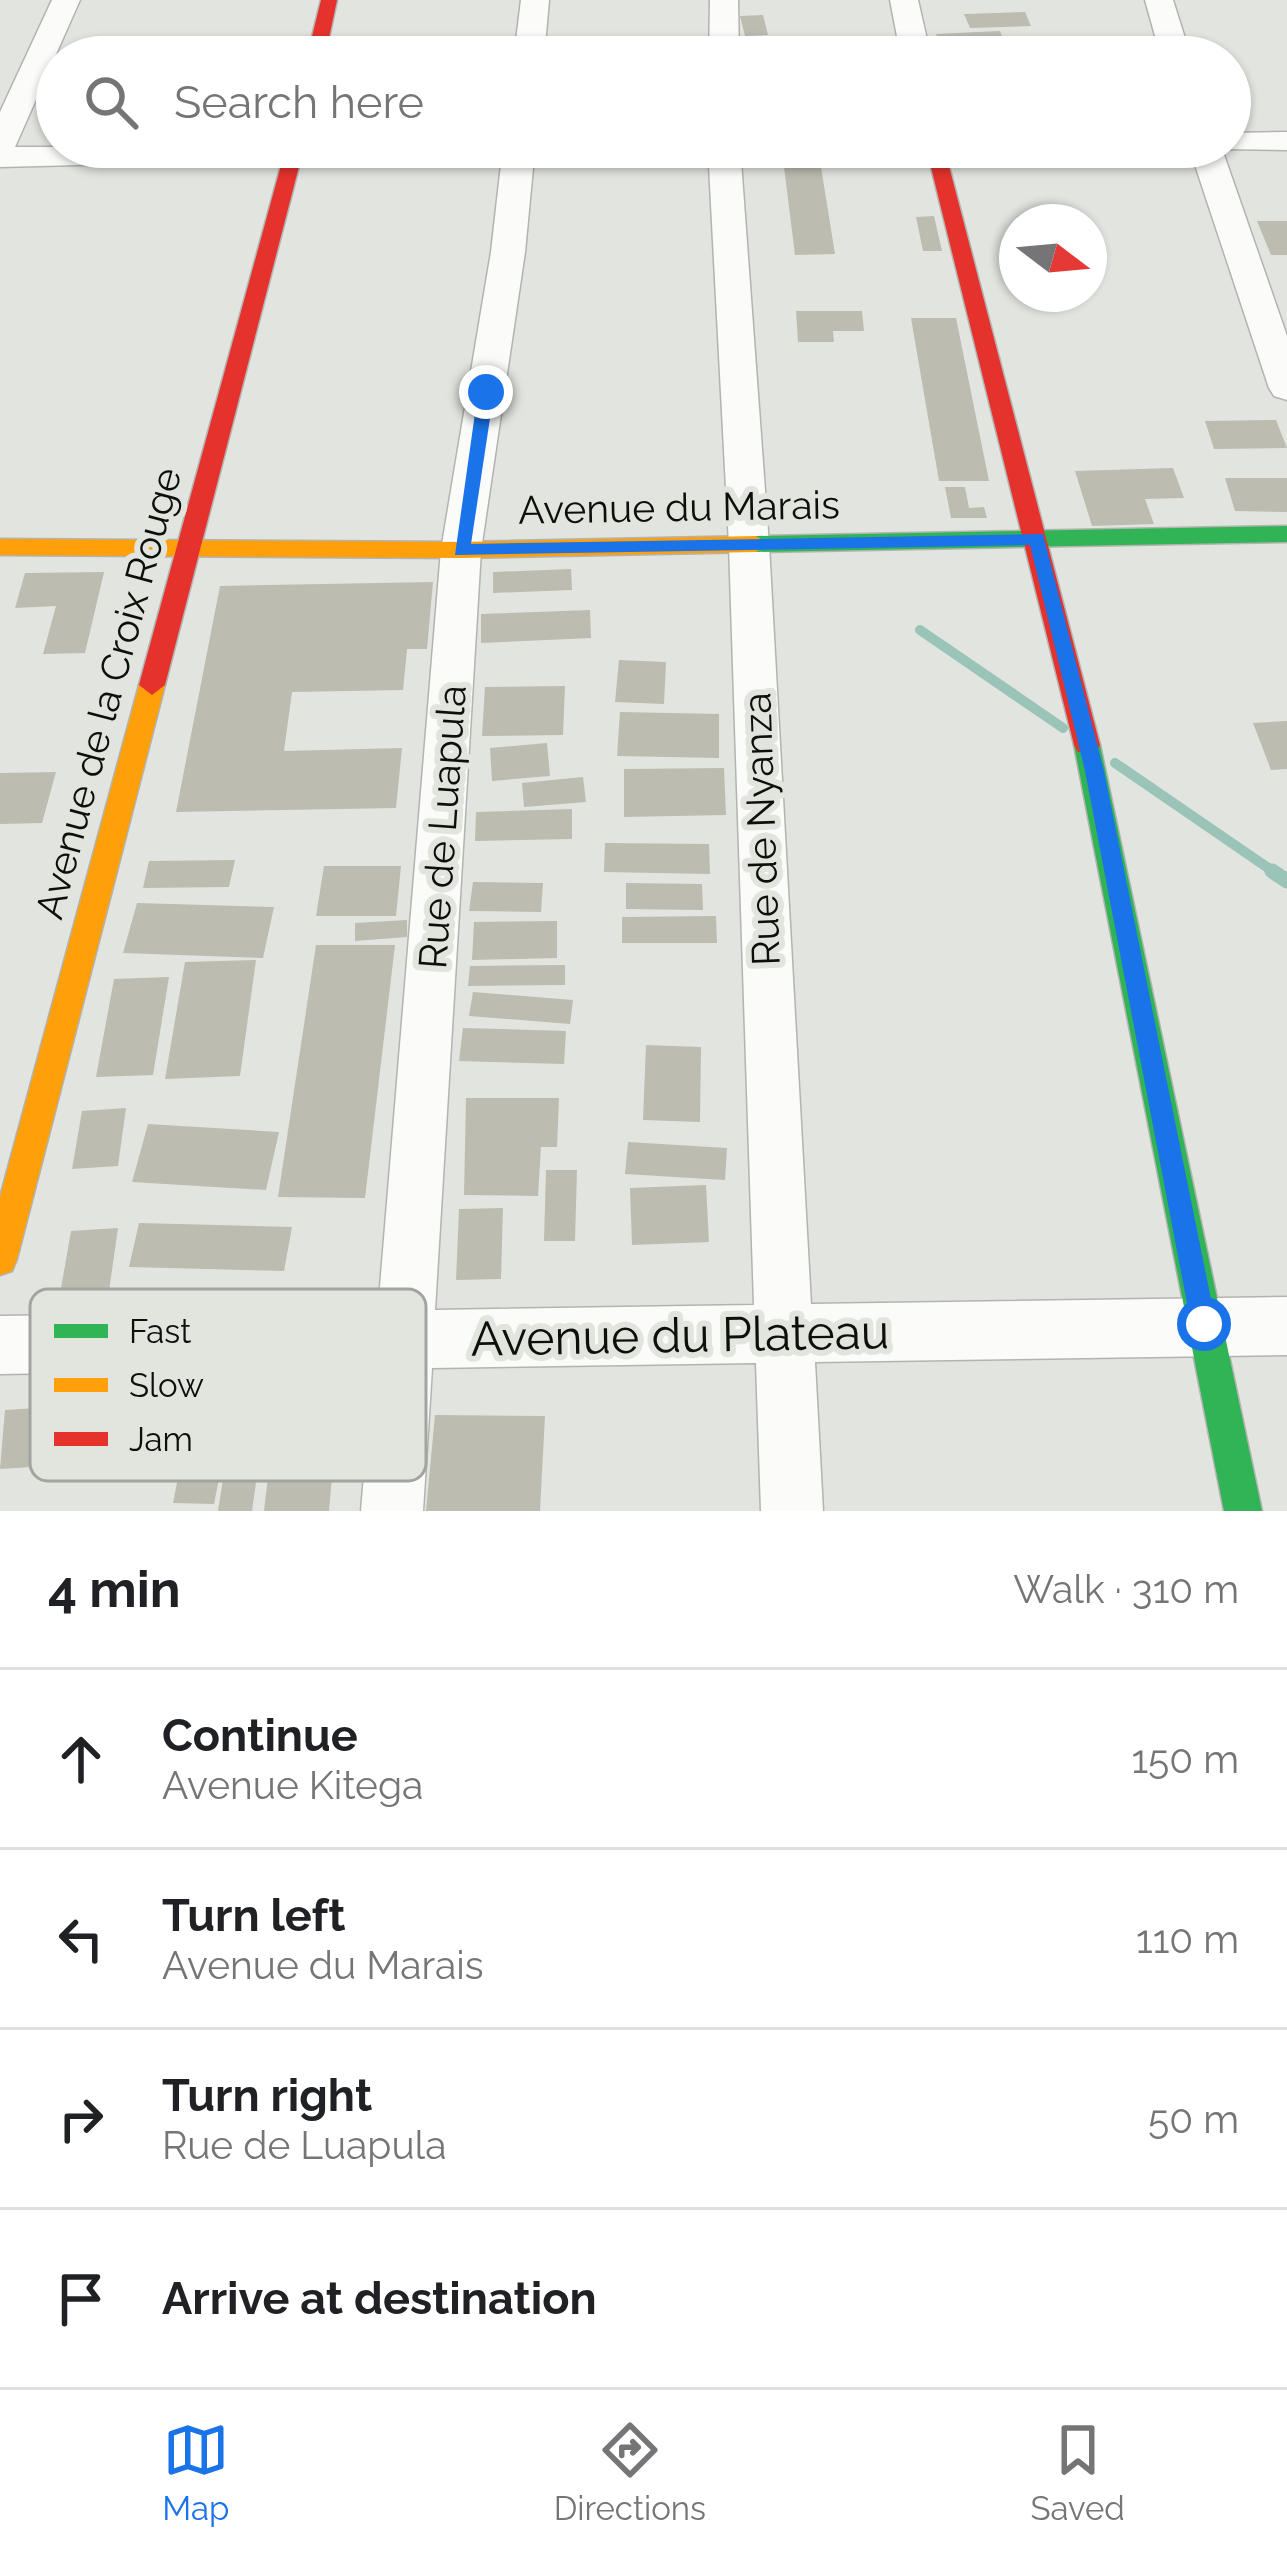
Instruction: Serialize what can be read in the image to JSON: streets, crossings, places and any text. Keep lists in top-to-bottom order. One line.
{"streets":{"street":["Avenue du Marais","Avenue de la Croix Rouge","Rue de Luapula","Rue de Nyanza","Avenue du Plateau"]},"crossings":[["Avenue du Marais","Avenue de la Croix Rouge"],["Avenue du Marais","Rue de Luapula"],["Avenue du Marais","Rue de Nyanza"],["Rue de Nyanza","Avenue du Plateau"]],"legend":["Fast","Slow","Jam"],"north":"right","page":{"search":"Search here","heading":["4 min","Walk · 310 m"],"list":[["Continue","Avenue Kitega","150 m"],["Turn left","Avenue du Marais","110 m"],["Turn right","Rue de Luapula","50 m"],"Arrive at destination"],"nav":["Map","Directions","Saved"]}}
